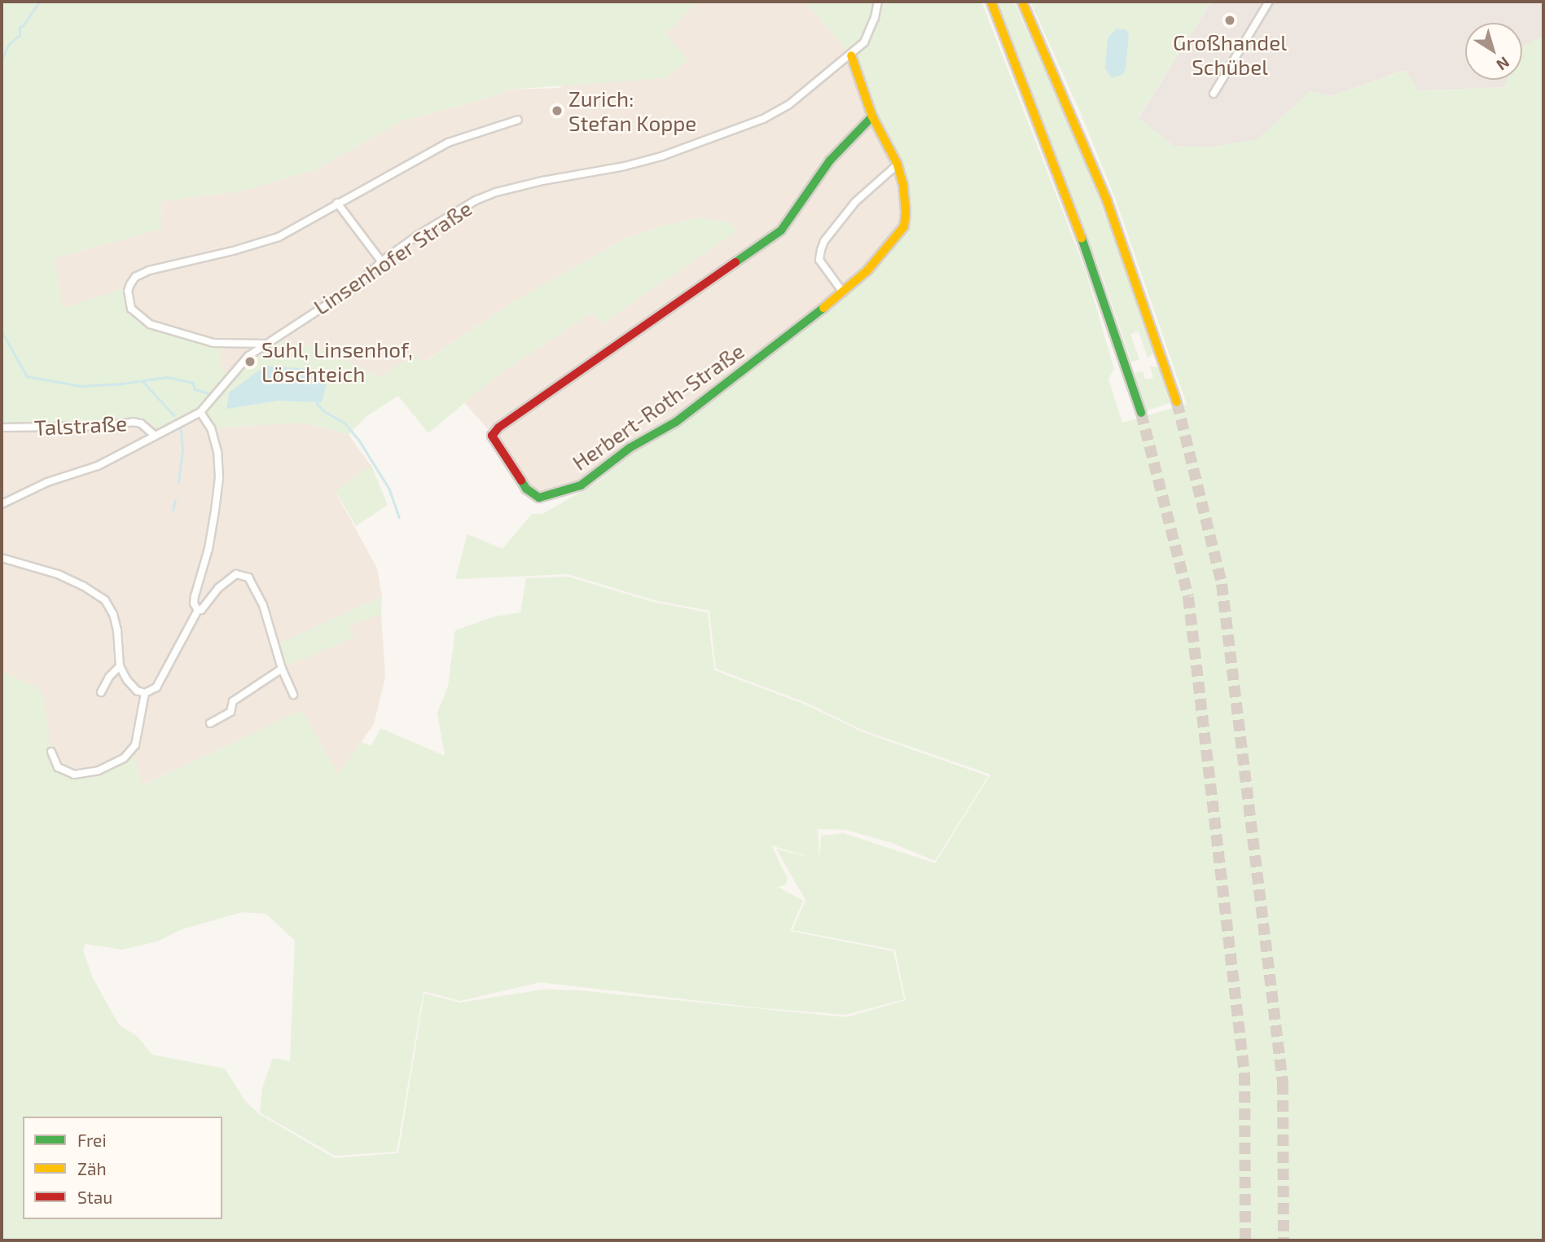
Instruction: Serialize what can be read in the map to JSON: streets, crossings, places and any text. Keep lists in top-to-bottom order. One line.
{"streets":{"main road":["Herbert-Roth-Straße"],"street":["Linsenhofer Straße","Talstraße"]},"crossings":[["Linsenhofer Straße","Herbert-Roth-Straße"],["Linsenhofer Straße","Talstraße"]],"places":["Großhandel Schübel","Zurich: Stefan Koppe","Suhl, Linsenhof, Löschteich"],"legend":["Frei","Zäh","Stau"],"north":"bottom right"}
